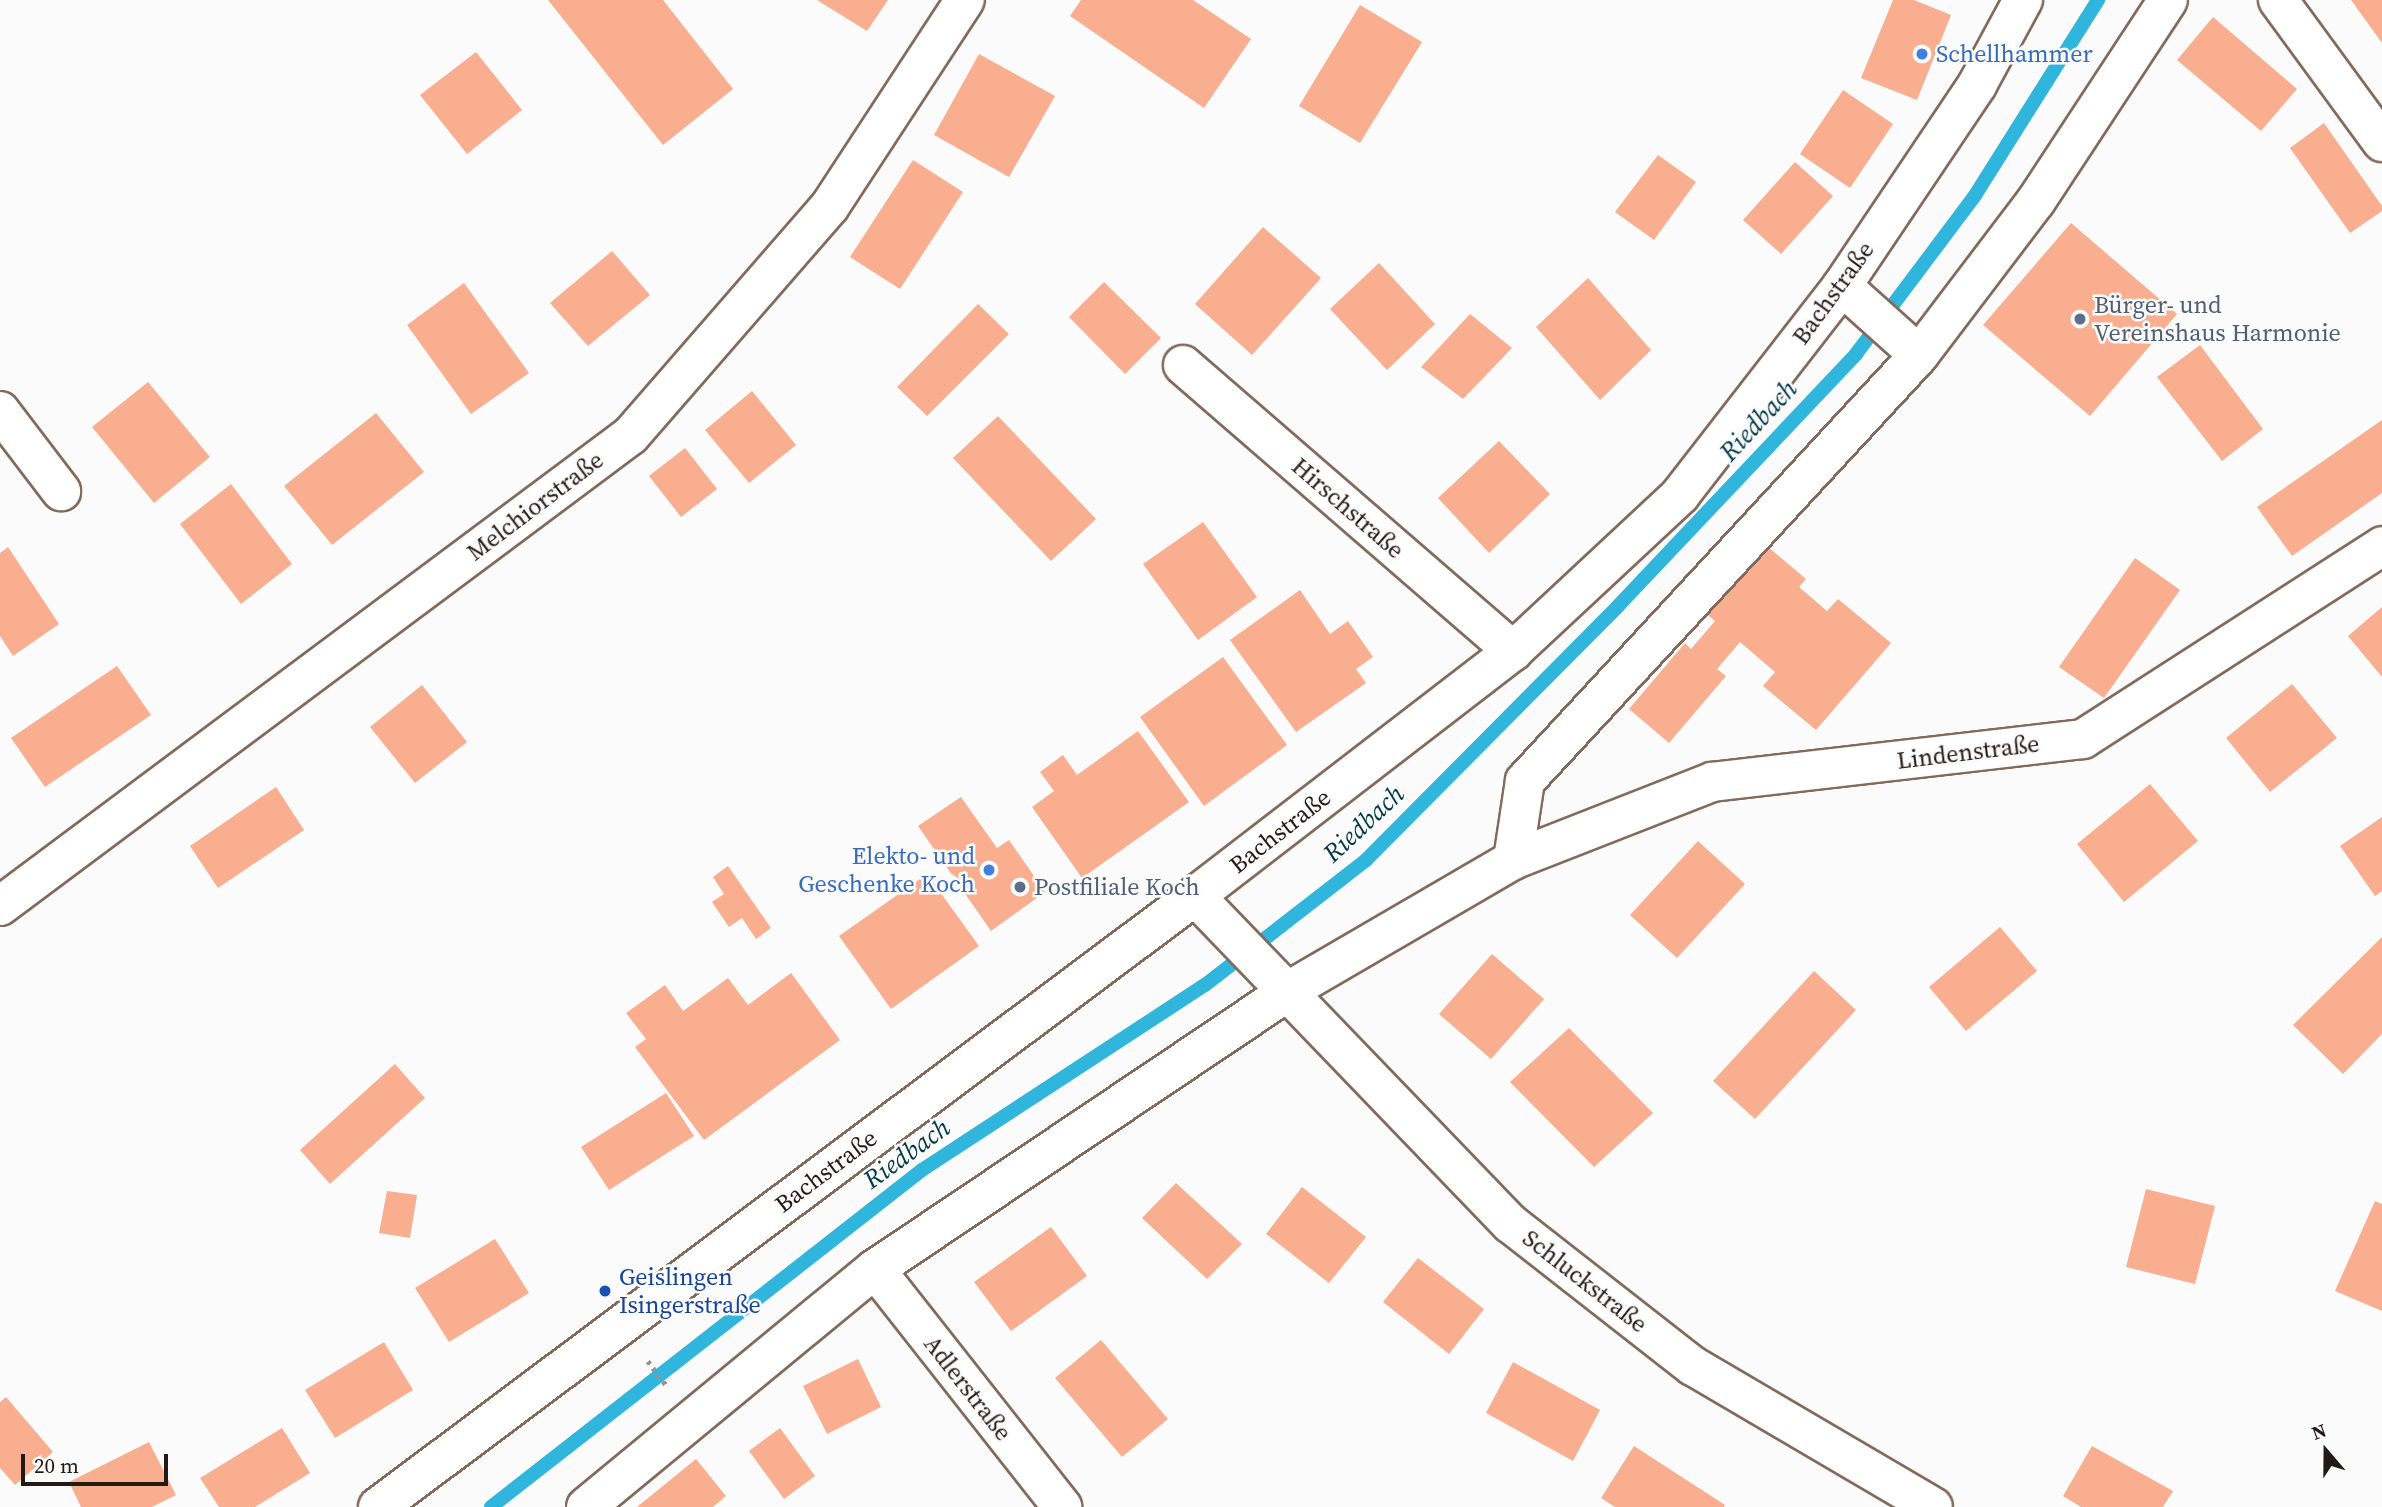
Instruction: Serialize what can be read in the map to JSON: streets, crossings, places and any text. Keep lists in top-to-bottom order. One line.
{"streets":{"street":["Bachstraße","Melchiorstraße","Hirschstraße","Lindenstraße","Schluckstraße","Adlerstraße"]},"crossings":[["Bachstraße","Hirschstraße"],["Bachstraße","Schluckstraße"]],"water":["Riedbach"],"places":["Schellhammer","Bürger- und Vereinshaus Harmonie","Elekto- und Geschenke Koch","Postfiliale Koch","Geislingen Isingerstraße"],"scale_bar":"20 m","north":"top"}
